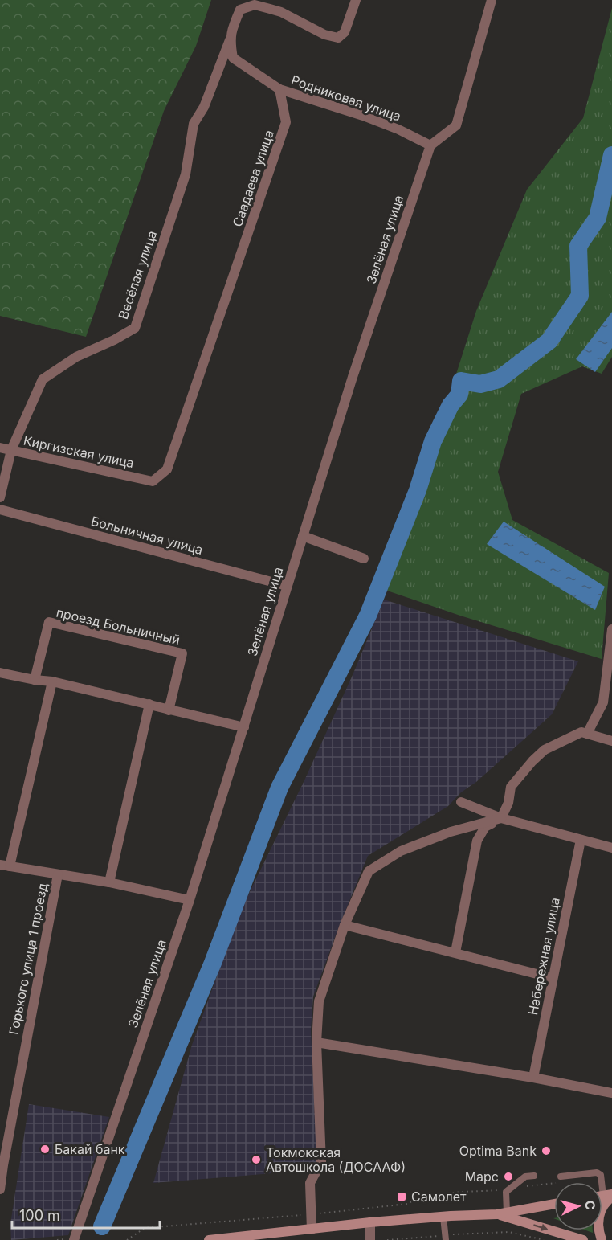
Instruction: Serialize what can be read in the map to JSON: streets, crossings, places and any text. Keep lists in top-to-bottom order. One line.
{"streets":{"street":["Родниковая улица","Саадаева улица","Зелёная улица","Весёлая улица","Киргизская улица","Больничная улица","проезд Больничный","Набережная улица","Горького улица 1 проезд"]},"crossings":[["Родниковая улица","Саадаева улица"],["Родниковая улица","Зелёная улица"],["Саадаева улица","Киргизская улица"],["Зелёная улица","Больничная улица"],["Весёлая улица","Киргизская улица"]],"places":{"other":["Бакай банк","Optima Bank","Токмокская Автошкола (ДОСААФ)","Марс"],"transit":["Самолет"]},"scale_bar":"100 m","north":"right"}
